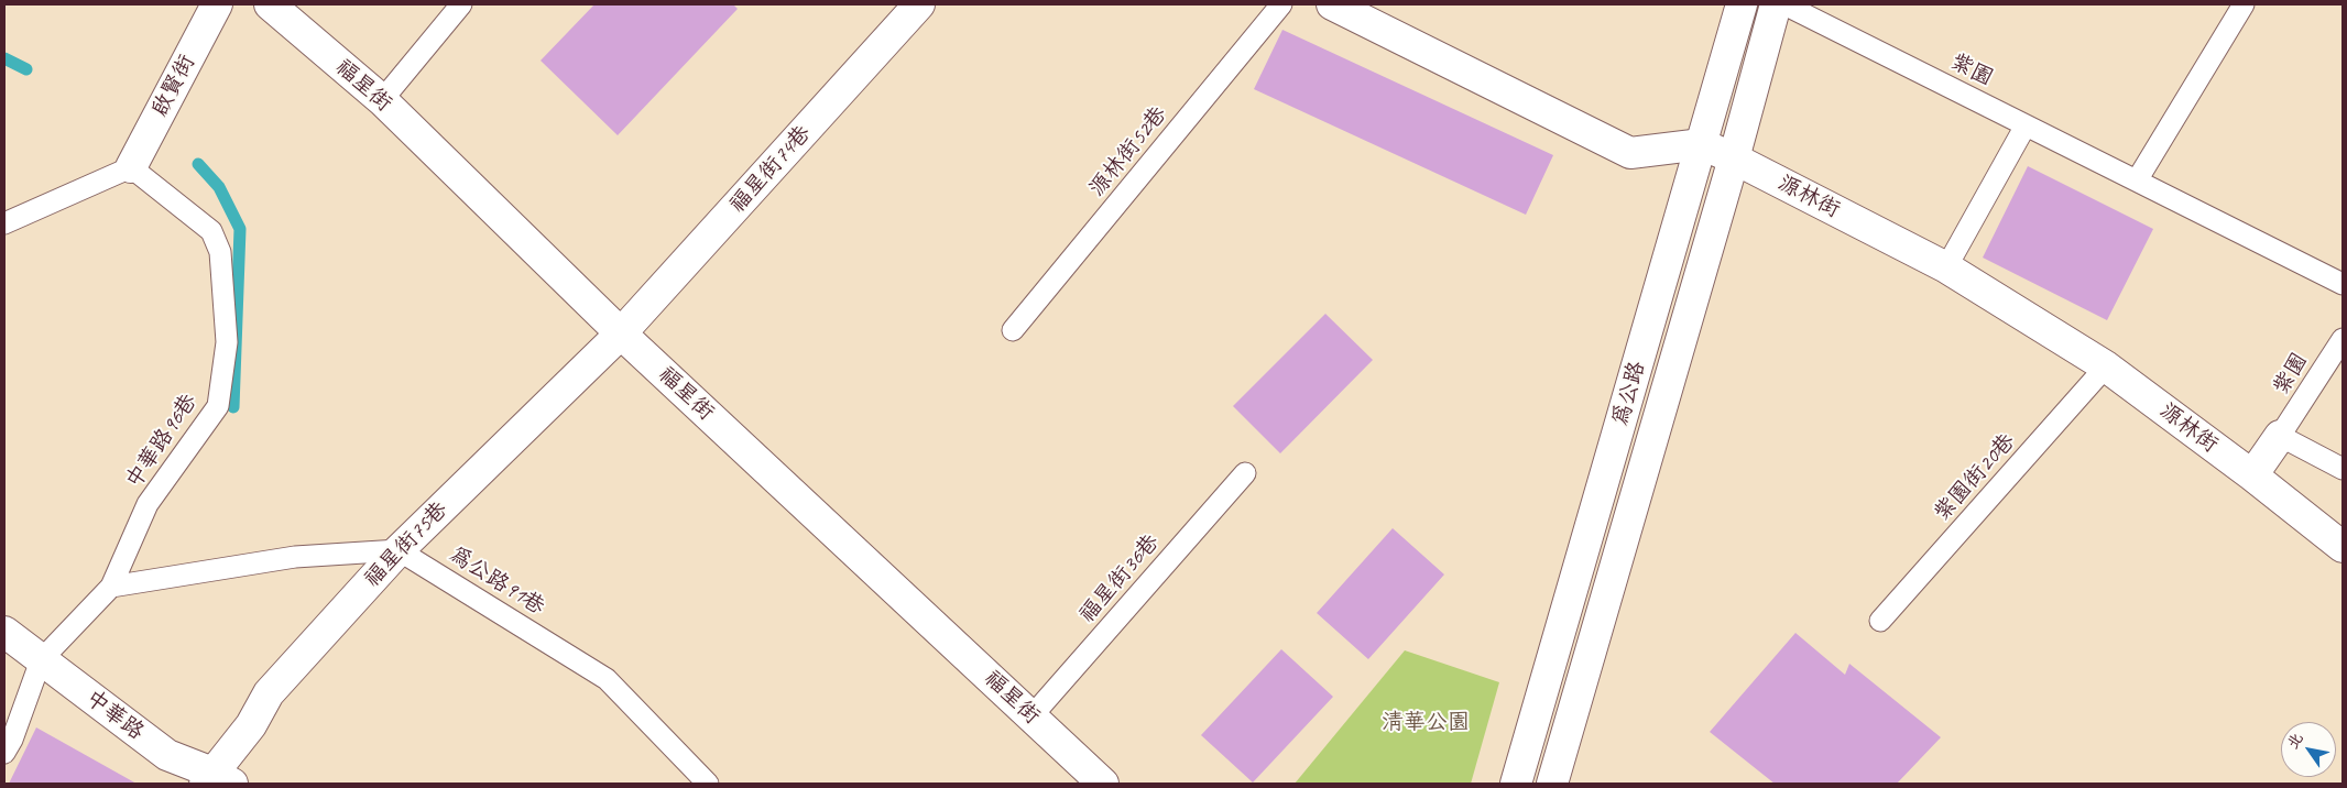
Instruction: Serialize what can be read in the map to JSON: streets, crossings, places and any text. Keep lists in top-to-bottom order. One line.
{"streets":{"street":["啟賢街","福星街","福星街74巷","源林街","為公路","福星街75巷","中華路"],"lane":["紫園","源林街52巷","中華路96巷","紫園街20巷","福星街36巷","為公路91巷"]},"crossings":[["啟賢街","中華路96巷"],["福星街","福星街74巷"],["福星街","福星街75巷"],["福星街","福星街36巷"],["福星街74巷","福星街75巷"],["源林街","為公路"],["源林街","紫園街20巷"],["福星街75巷","為公路91巷"],["福星街75巷","中華路"]],"parks":["清華公園"],"north":"top left"}
